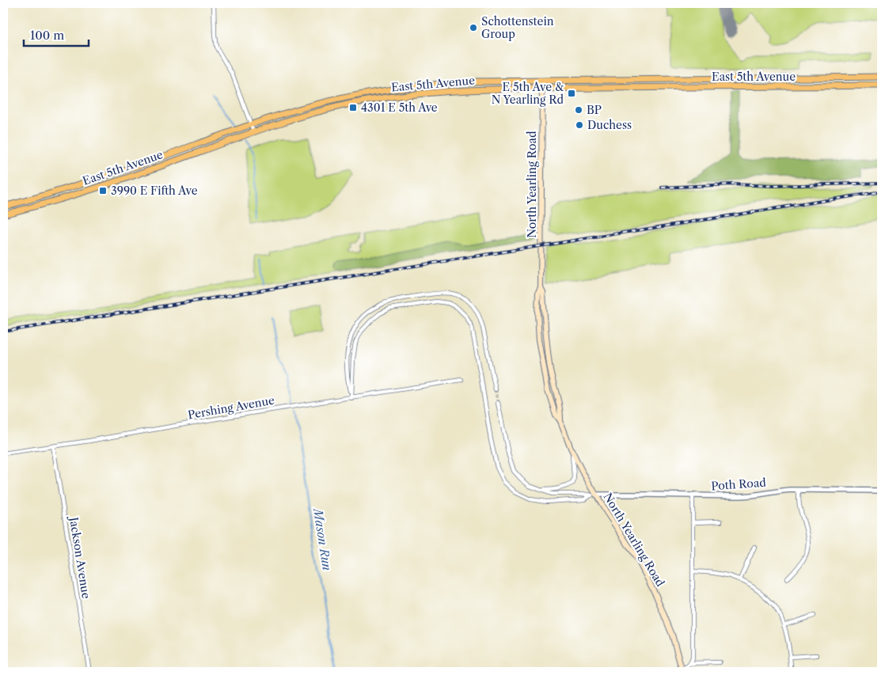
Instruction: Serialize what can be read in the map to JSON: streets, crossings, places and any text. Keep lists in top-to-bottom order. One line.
{"streets":{"main road":["East 5th Avenue","North Yearling Road"],"street":["Pershing Avenue","Poth Road","Jackson Avenue"]},"crossings":[["East 5th Avenue","North Yearling Road"],["North Yearling Road","Poth Road"],["Pershing Avenue","Jackson Avenue"]],"water":["Mason Run"],"places":{"other":["Schottenstein Group","BP","Duchess"],"transit":["E 5th Ave & N Yearling Rd","4301 E 5th Ave","3990 E Fifth Ave"]},"scale_bar":"100 m"}
